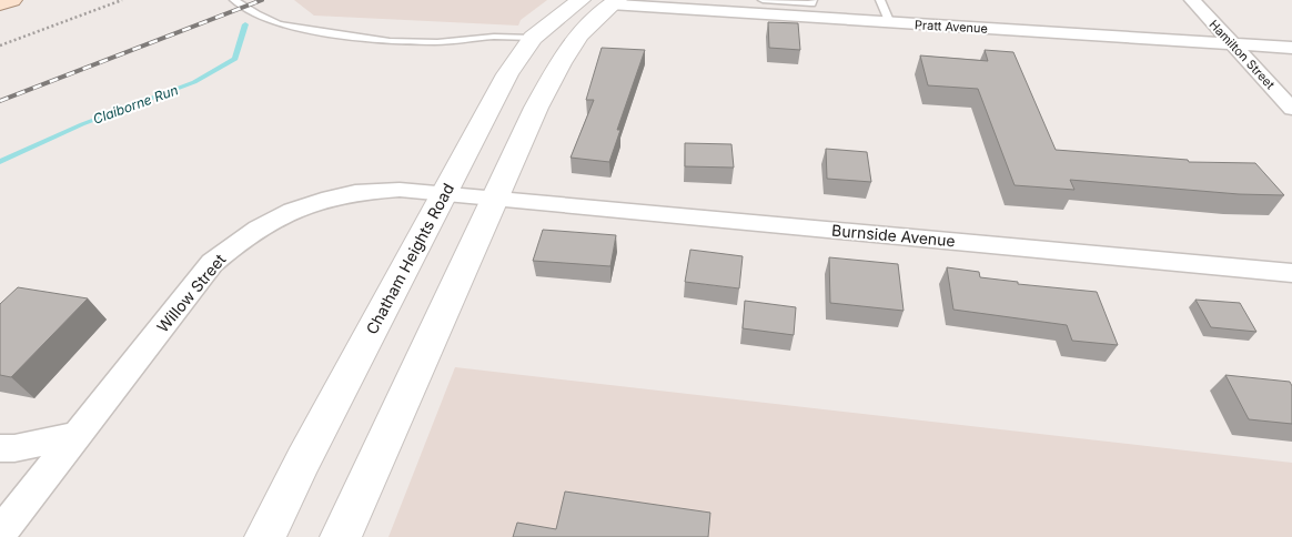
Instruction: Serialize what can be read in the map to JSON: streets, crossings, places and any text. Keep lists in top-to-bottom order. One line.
{"streets":{"main road":["Chatham Heights Road"],"street":["Pratt Avenue","Hamilton Street","Burnside Avenue","Willow Street"]},"crossings":[["Pratt Avenue","Hamilton Street"],["Burnside Avenue","Willow Street"],["Chatham Heights Road","Willow Street"]],"water":["Claiborne Run"]}
